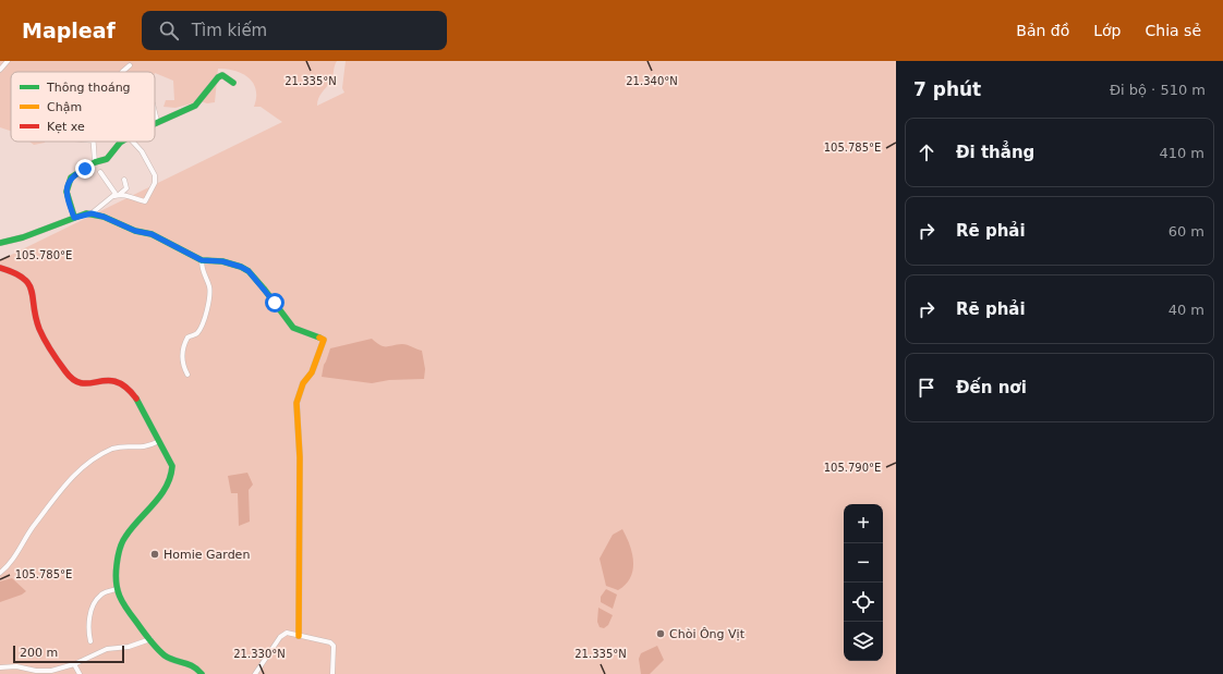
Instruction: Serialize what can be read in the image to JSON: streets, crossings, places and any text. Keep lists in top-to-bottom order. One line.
{"places":["Homie Garden","Chòi Ông Vịt"],"legend":["Thông thoáng","Chậm","Kẹt xe"],"scale_bar":"200 m","page":{"header":"Mapleaf","search":"Tìm kiếm","nav":["Bản đồ","Lớp","Chia sẻ"],"heading":["7 phút","Đi bộ · 510 m"],"list":[["Đi thẳng","410 m"],["Rẽ phải","60 m"],["Rẽ phải","40 m"],"Đến nơi"],"map_buttons":["+","−"],"scale":"200 m"},"coordinates":["21.335°N","21.340°N","105.785°E","105.780°E","105.790°E","21.330°N"]}
